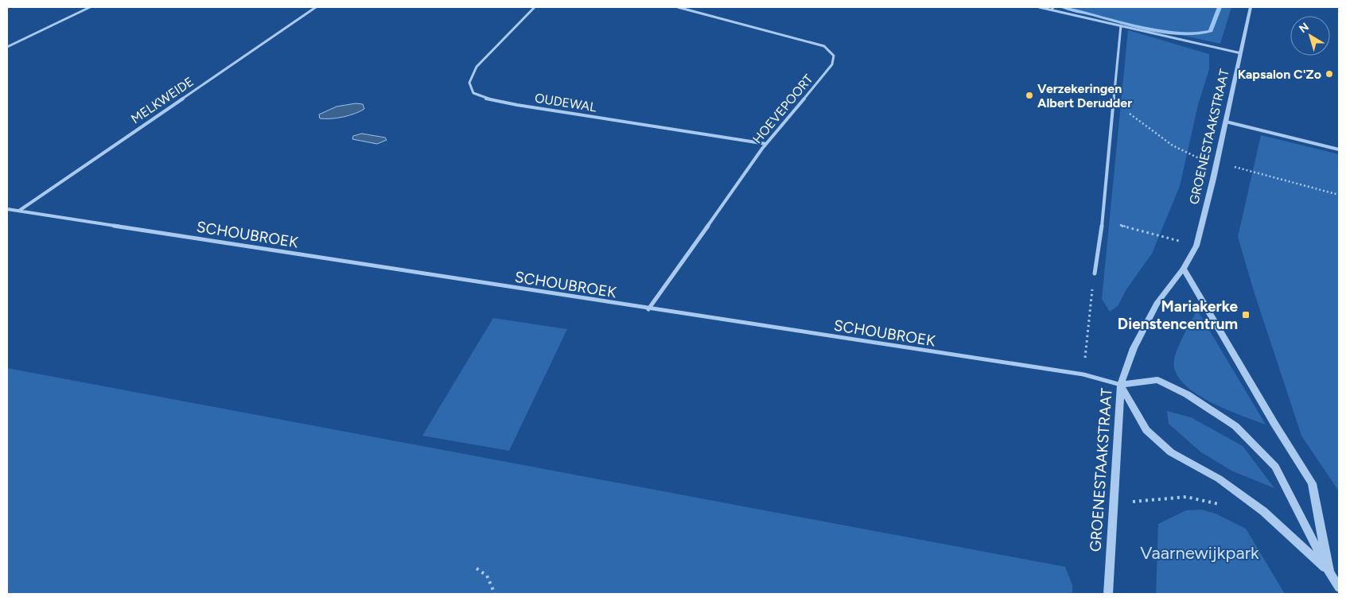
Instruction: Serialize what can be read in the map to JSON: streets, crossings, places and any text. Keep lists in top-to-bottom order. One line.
{"streets":{"street":["MELKWEIDE","OUDEWAL","HOEVEPOORT","GROENESTAAKSTRAAT","SCHOUBROEK"]},"crossings":[["MELKWEIDE","SCHOUBROEK"],["OUDEWAL","HOEVEPOORT"],["HOEVEPOORT","SCHOUBROEK"],["GROENESTAAKSTRAAT","SCHOUBROEK"]],"parks":["Vaarnewijkpark"],"places":{"other":["Kapsalon C'Zo","Verzekeringen Albert Derudder"],"transit":["Mariakerke Dienstencentrum"]},"north":"top left"}
